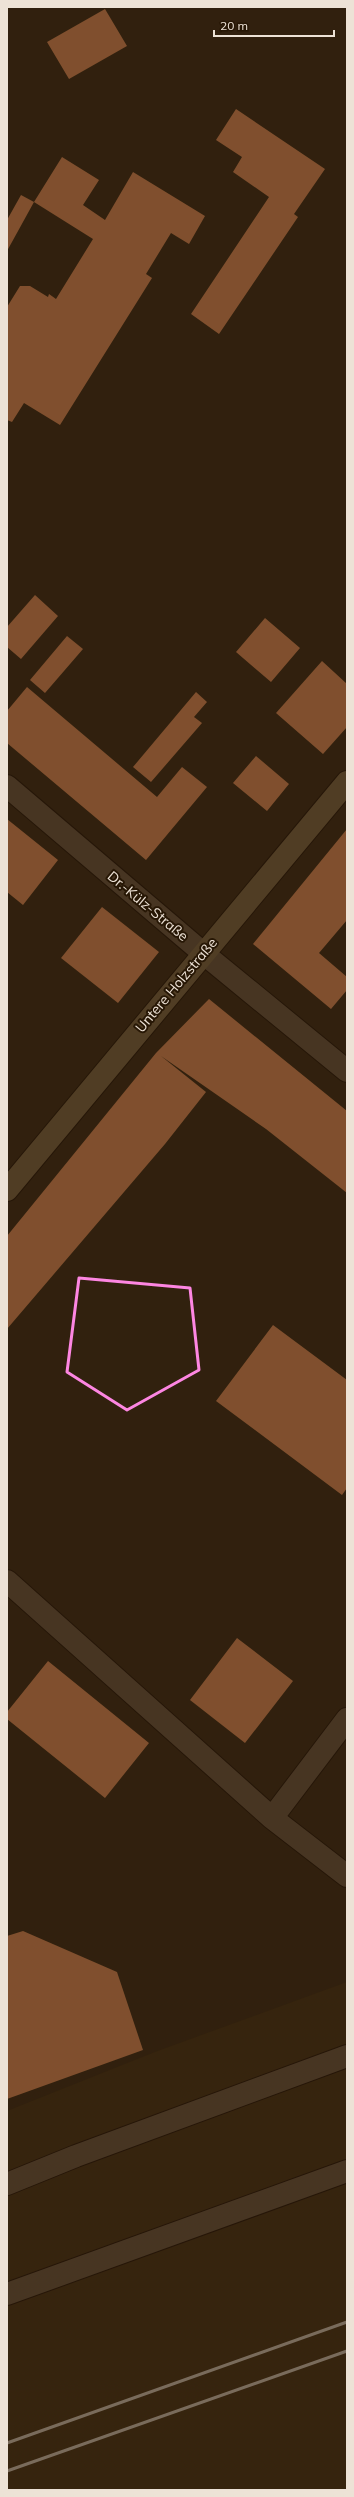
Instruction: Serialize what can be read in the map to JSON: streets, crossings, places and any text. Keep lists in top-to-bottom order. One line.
{"streets":{"street":["Dr.-Külz-Straße","Untere Holzstraße"]},"crossings":[["Dr.-Külz-Straße","Untere Holzstraße"]],"scale_bar":"20 m"}
